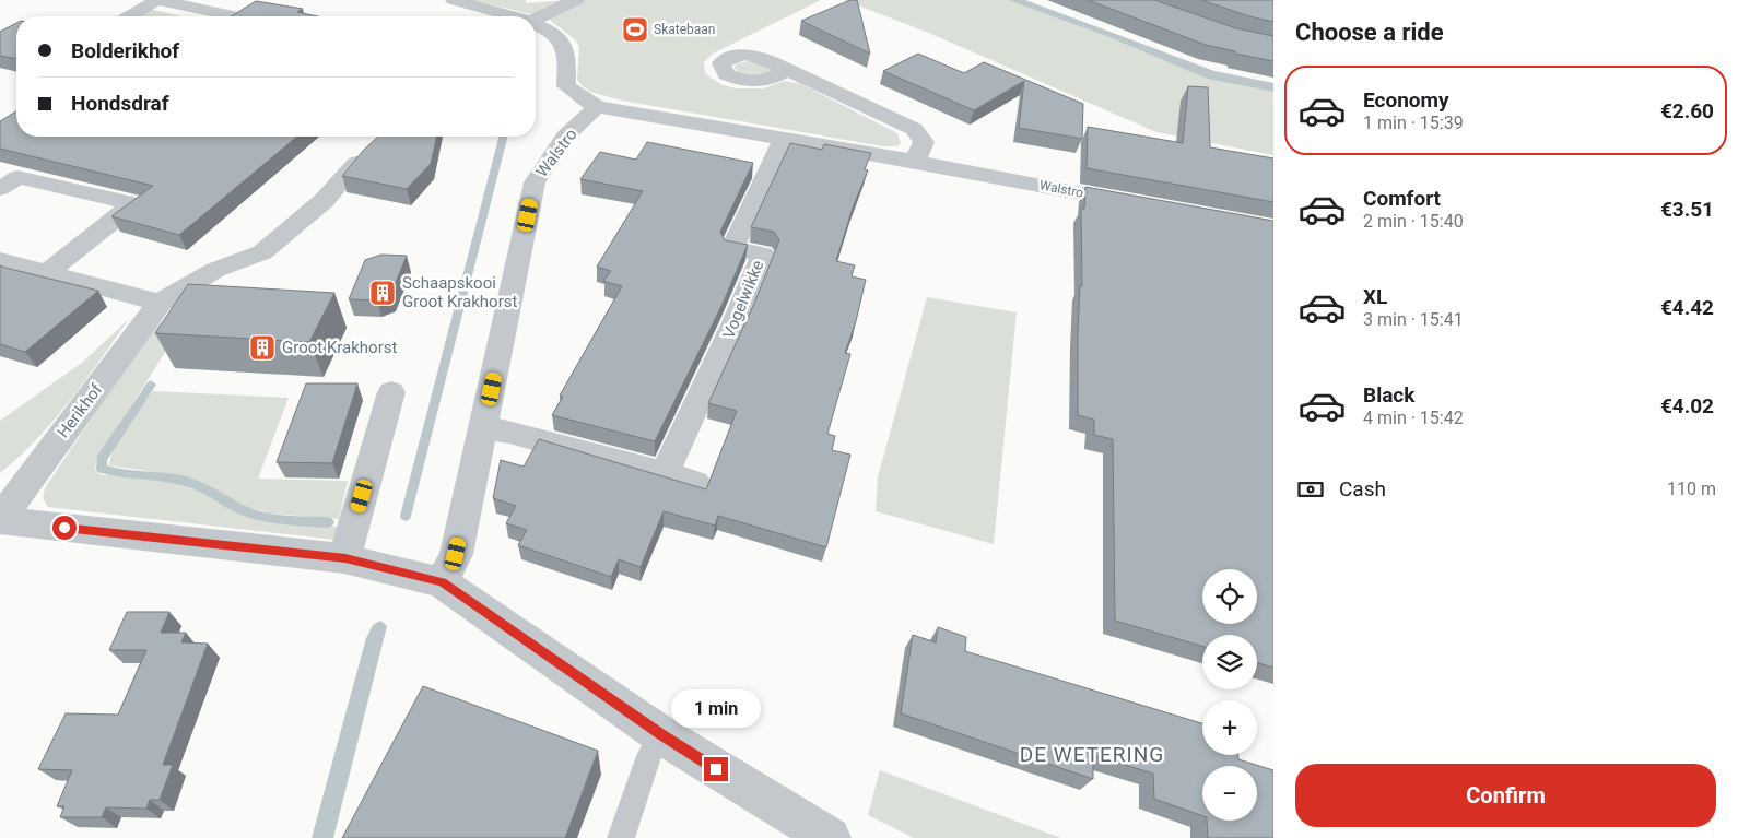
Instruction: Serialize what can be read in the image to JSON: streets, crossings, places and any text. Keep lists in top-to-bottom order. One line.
{"streets":{"street":["Walstro","Vogelwikke","Herikhof"]},"districts":["DE WETERING"],"places":{"sports":["Skatebaan"],"building":["Schaapskooi Groot Krakhorst","Groot Krakhorst"]},"page":{"heading":"Choose a ride","banner":["Bolderikhof","Hondsdraf"],"list":[{"name":"Economy","note":"1 min · 15:39","value":"€2.60"},{"name":"Comfort","note":"2 min · 15:40","value":"€3.51"},{"name":"XL","note":"3 min · 15:41","value":"€4.42"},{"name":"Black","note":"4 min · 15:42","value":"€4.02"}],"pay":["Cash","110 m"],"map_buttons":["+","−"],"bubble":"1 min","buttons":"Confirm"}}
